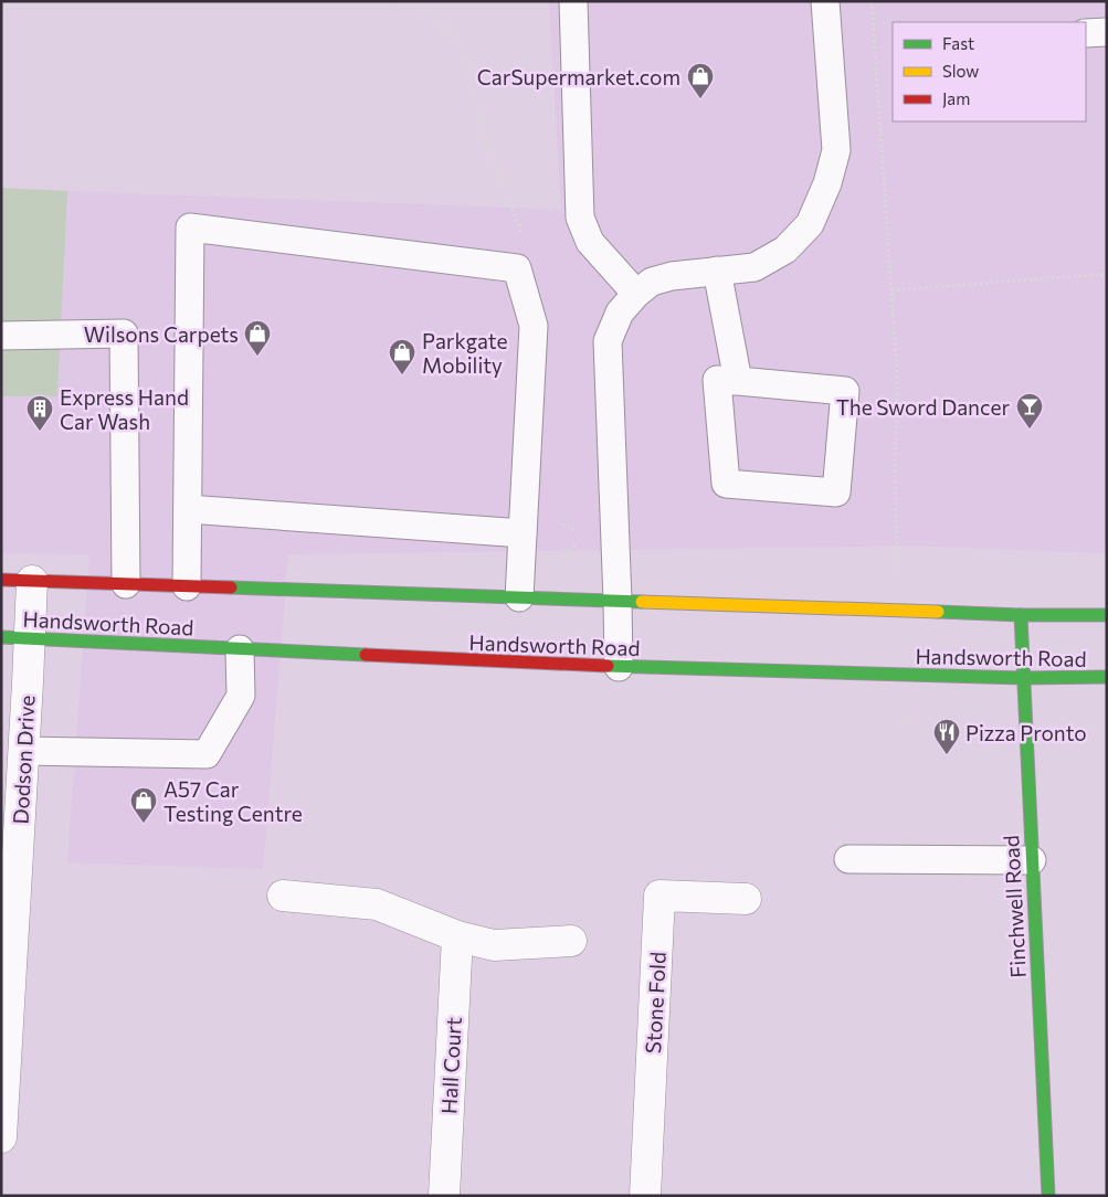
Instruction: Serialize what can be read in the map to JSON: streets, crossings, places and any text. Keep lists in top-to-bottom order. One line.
{"streets":{"main road":["Handsworth Road","Finchwell Road"],"street":["Dodson Drive","Stone Fold","Hall Court"]},"crossings":[["Handsworth Road","Dodson Drive"],["Handsworth Road","Finchwell Road"]],"places":{"shop":["CarSupermarket.com","Wilsons Carpets","Parkgate Mobility","A57 Car Testing Centre"],"bar":["The Sword Dancer"],"building":["Express Hand Car Wash"],"restaurant":["Pizza Pronto"]},"legend":["Fast","Slow","Jam"]}
